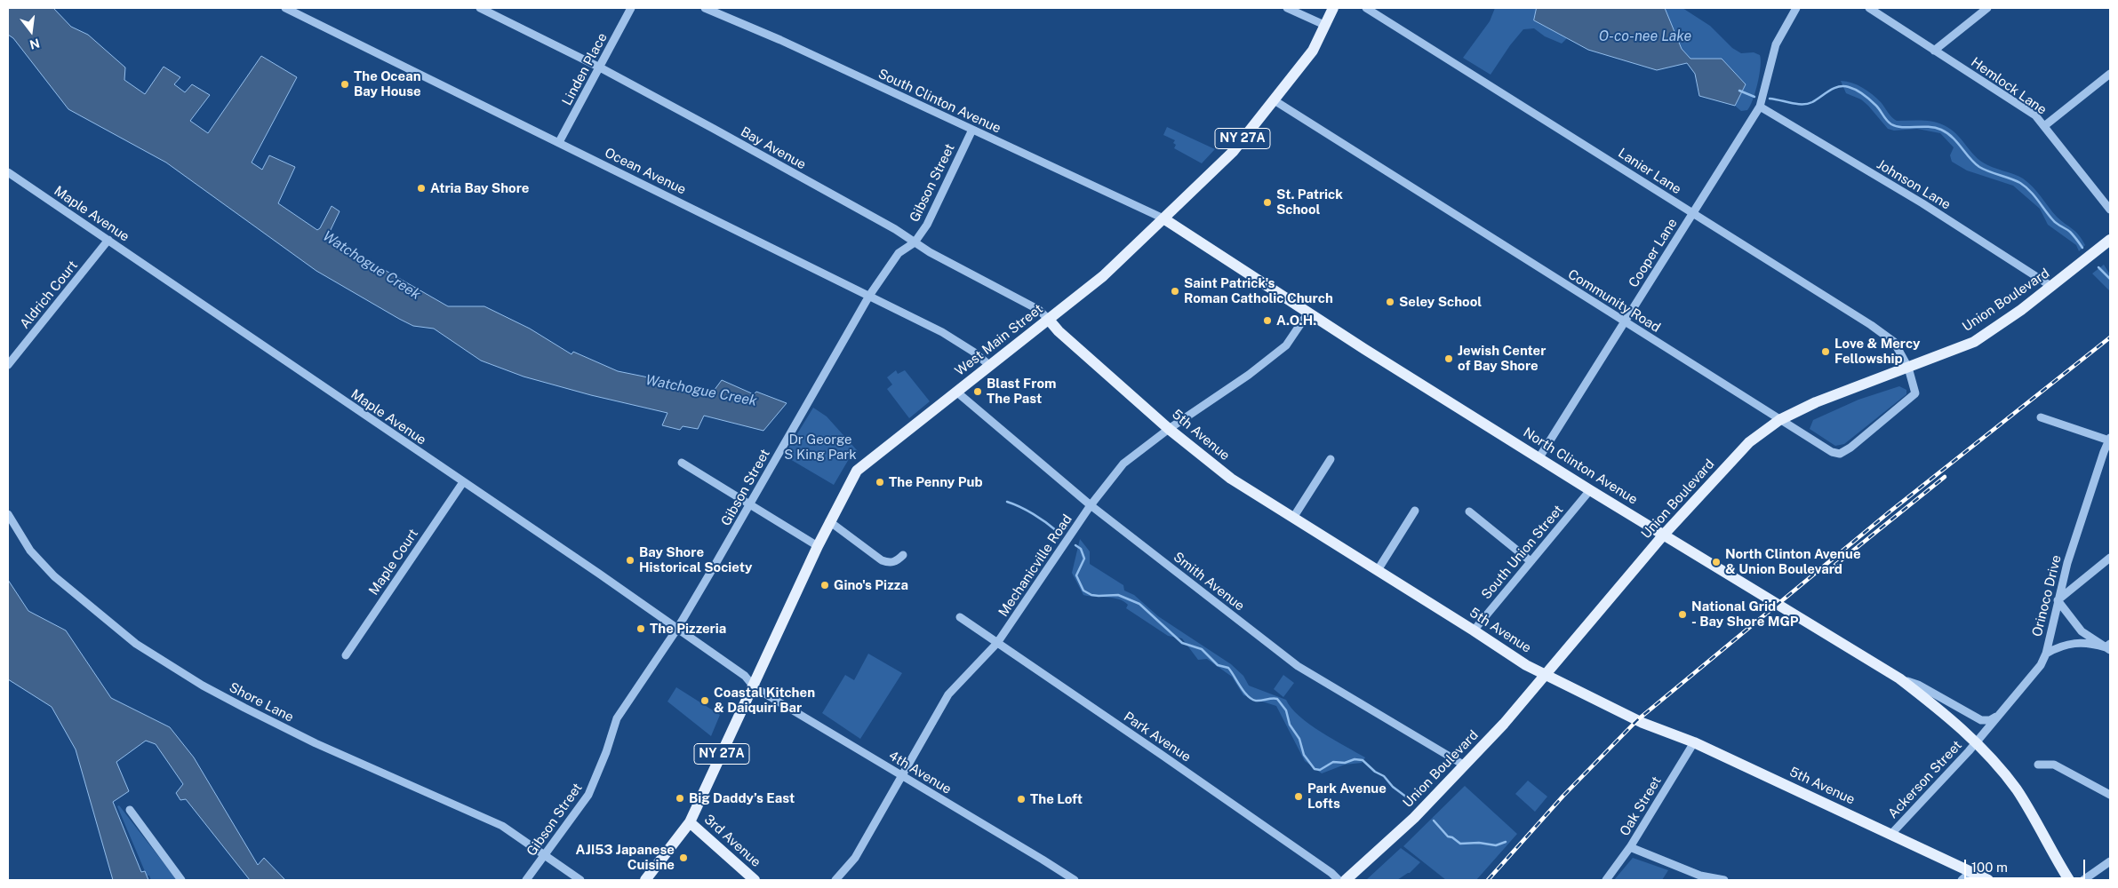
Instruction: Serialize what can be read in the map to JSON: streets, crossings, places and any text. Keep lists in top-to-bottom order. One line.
{"streets":{"main road":["NY 27A","Union Boulevard","West Main Street","5th Avenue","North Clinton Avenue","3rd Avenue"],"street":["Linden Place","Hemlock Lane","South Clinton Avenue","Bay Avenue","Ocean Avenue","Lanier Lane","Gibson Street","Johnson Lane","Maple Avenue","Cooper Lane","Aldrich Court","Community Road","South Union Street","Maple Court","Mechanicville Road","Smith Avenue","Orinoco Drive","Shore Lane","Park Avenue","4th Avenue","Ackerson Street","Oak Street"]},"crossings":[["Linden Place","Bay Avenue"],["Linden Place","Ocean Avenue"],["South Clinton Avenue","Gibson Street"],["South Clinton Avenue","West Main Street"],["South Clinton Avenue","North Clinton Avenue"],["NY 27A","Maple Avenue"],["NY 27A","West Main Street"],["NY 27A","4th Avenue"],["NY 27A","3rd Avenue"],["Bay Avenue","Gibson Street"],["Bay Avenue","West Main Street"],["Bay Avenue","5th Avenue"],["Ocean Avenue","Gibson Street"],["Ocean Avenue","West Main Street"],["Lanier Lane","Cooper Lane"],["Lanier Lane","Union Boulevard"],["Lanier Lane","Community Road"],["Gibson Street","Maple Avenue"],["Gibson Street","Shore Lane"],["Johnson Lane","Cooper Lane"],["Johnson Lane","Union Boulevard"],["Maple Avenue","Aldrich Court"],["Maple Avenue","West Main Street"],["Maple Avenue","Maple Court"],["Maple Avenue","4th Avenue"],["Cooper Lane","Community Road"],["Cooper Lane","North Clinton Avenue"],["Union Boulevard","Community Road"],["Union Boulevard","5th Avenue"],["Union Boulevard","North Clinton Avenue"],["Union Boulevard","Smith Avenue"],["Community Road","West Main Street"],["West Main Street","5th Avenue"],["West Main Street","North Clinton Avenue"],["West Main Street","Smith Avenue"],["West Main Street","4th Avenue"],["5th Avenue","South Union Street"],["5th Avenue","Mechanicville Road"],["5th Avenue","Ackerson Street"],["5th Avenue","Oak Street"],["North Clinton Avenue","South Union Street"],["North Clinton Avenue","Mechanicville Road"],["North Clinton Avenue","Orinoco Drive"],["North Clinton Avenue","Ackerson Street"],["Mechanicville Road","Smith Avenue"],["Mechanicville Road","Park Avenue"],["Mechanicville Road","4th Avenue"],["Orinoco Drive","Ackerson Street"]],"water":["O-co-nee Lake","Watchogue Creek"],"parks":["Dr George S King Park"],"places":["The Ocean Bay House","Atria Bay Shore","St. Patrick School","Saint Patrick's Roman Catholic Church","Seley School","A.O.H.","Love & Mercy Fellowship","Jewish Center of Bay Shore","Blast From The Past","The Penny Pub","Bay Shore Historical Society","North Clinton Avenue & Union Boulevard","Gino's Pizza","National Grid - Bay Shore MGP","The Pizzeria","Coastal Kitchen & Daiquiri Bar","Park Avenue Lofts","Big Daddy’s East","The Loft","AJI53 Japanese Cuisine"],"scale_bar":"100 m","north":"bottom"}
